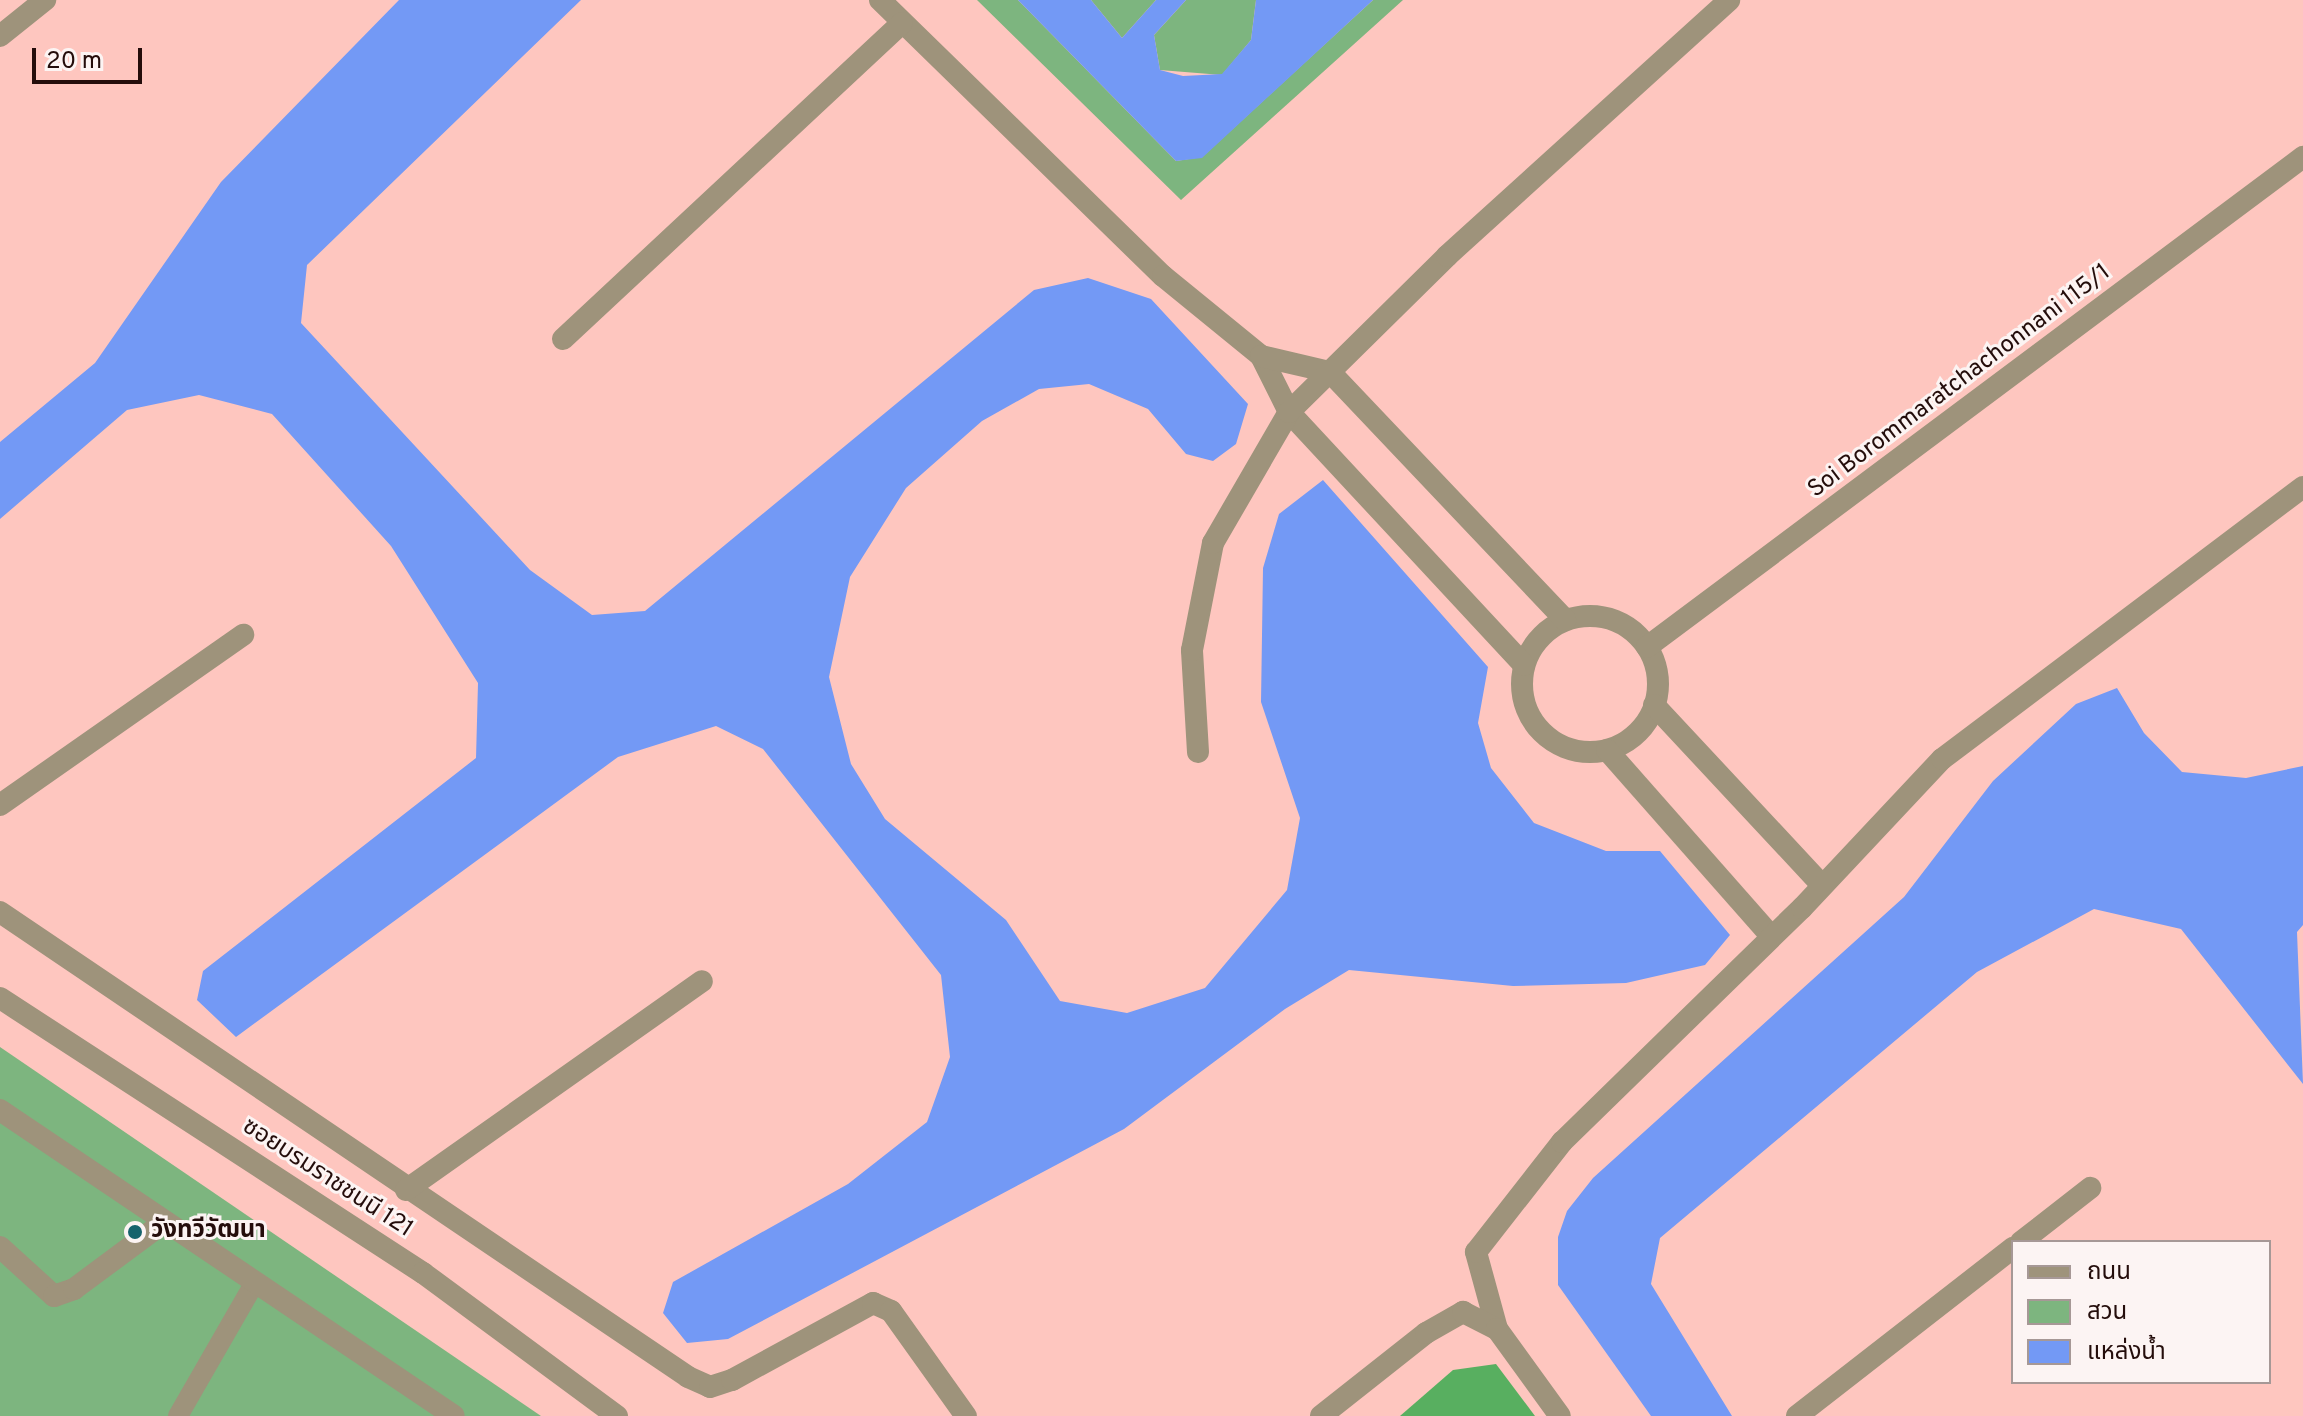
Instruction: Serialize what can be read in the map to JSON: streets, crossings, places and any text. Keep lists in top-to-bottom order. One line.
{"streets":{"street":["Soi Borommaratchachonnani 115/1","ซอยบรมราชชนนี 121"]},"places":["วังทวีวัฒนา"],"legend":["ถนน","สวน","แหล่งน้ำ"],"scale_bar":"20 m"}
